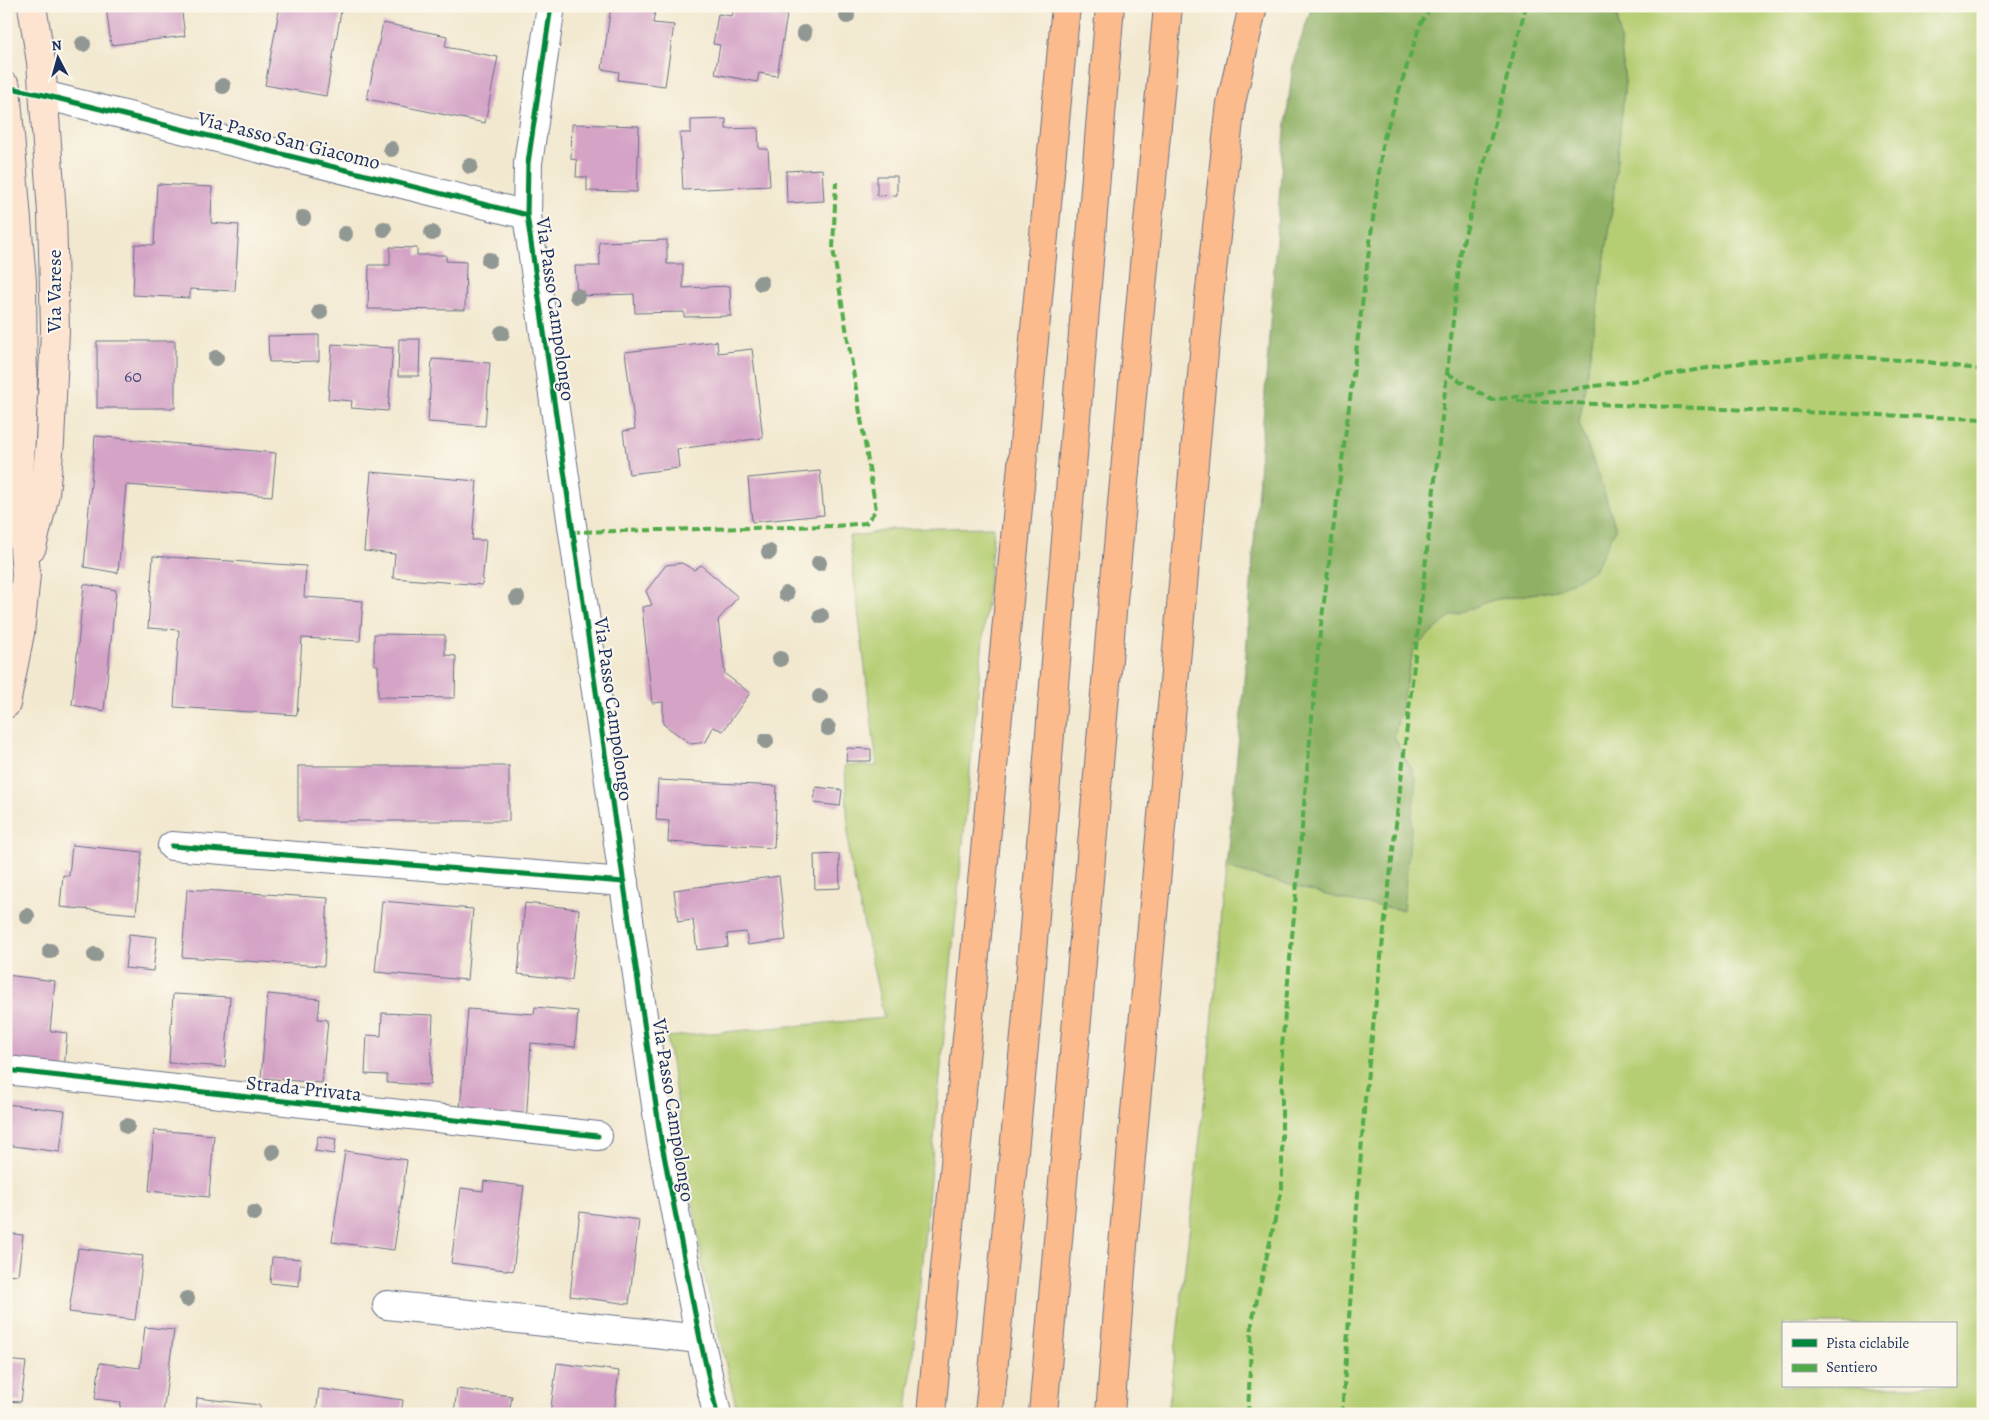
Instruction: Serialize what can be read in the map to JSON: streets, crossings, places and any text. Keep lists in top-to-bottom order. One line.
{"streets":{"main road":["Via Varese"],"street":["Via Passo San Giacomo","Via Passo Campolongo","Strada Privata"]},"crossings":[["Via Passo San Giacomo","Via Varese"],["Via Passo San Giacomo","Via Passo Campolongo"]],"house_numbers":["60"],"legend":["Pista ciclabile","Sentiero"],"north":"top"}
